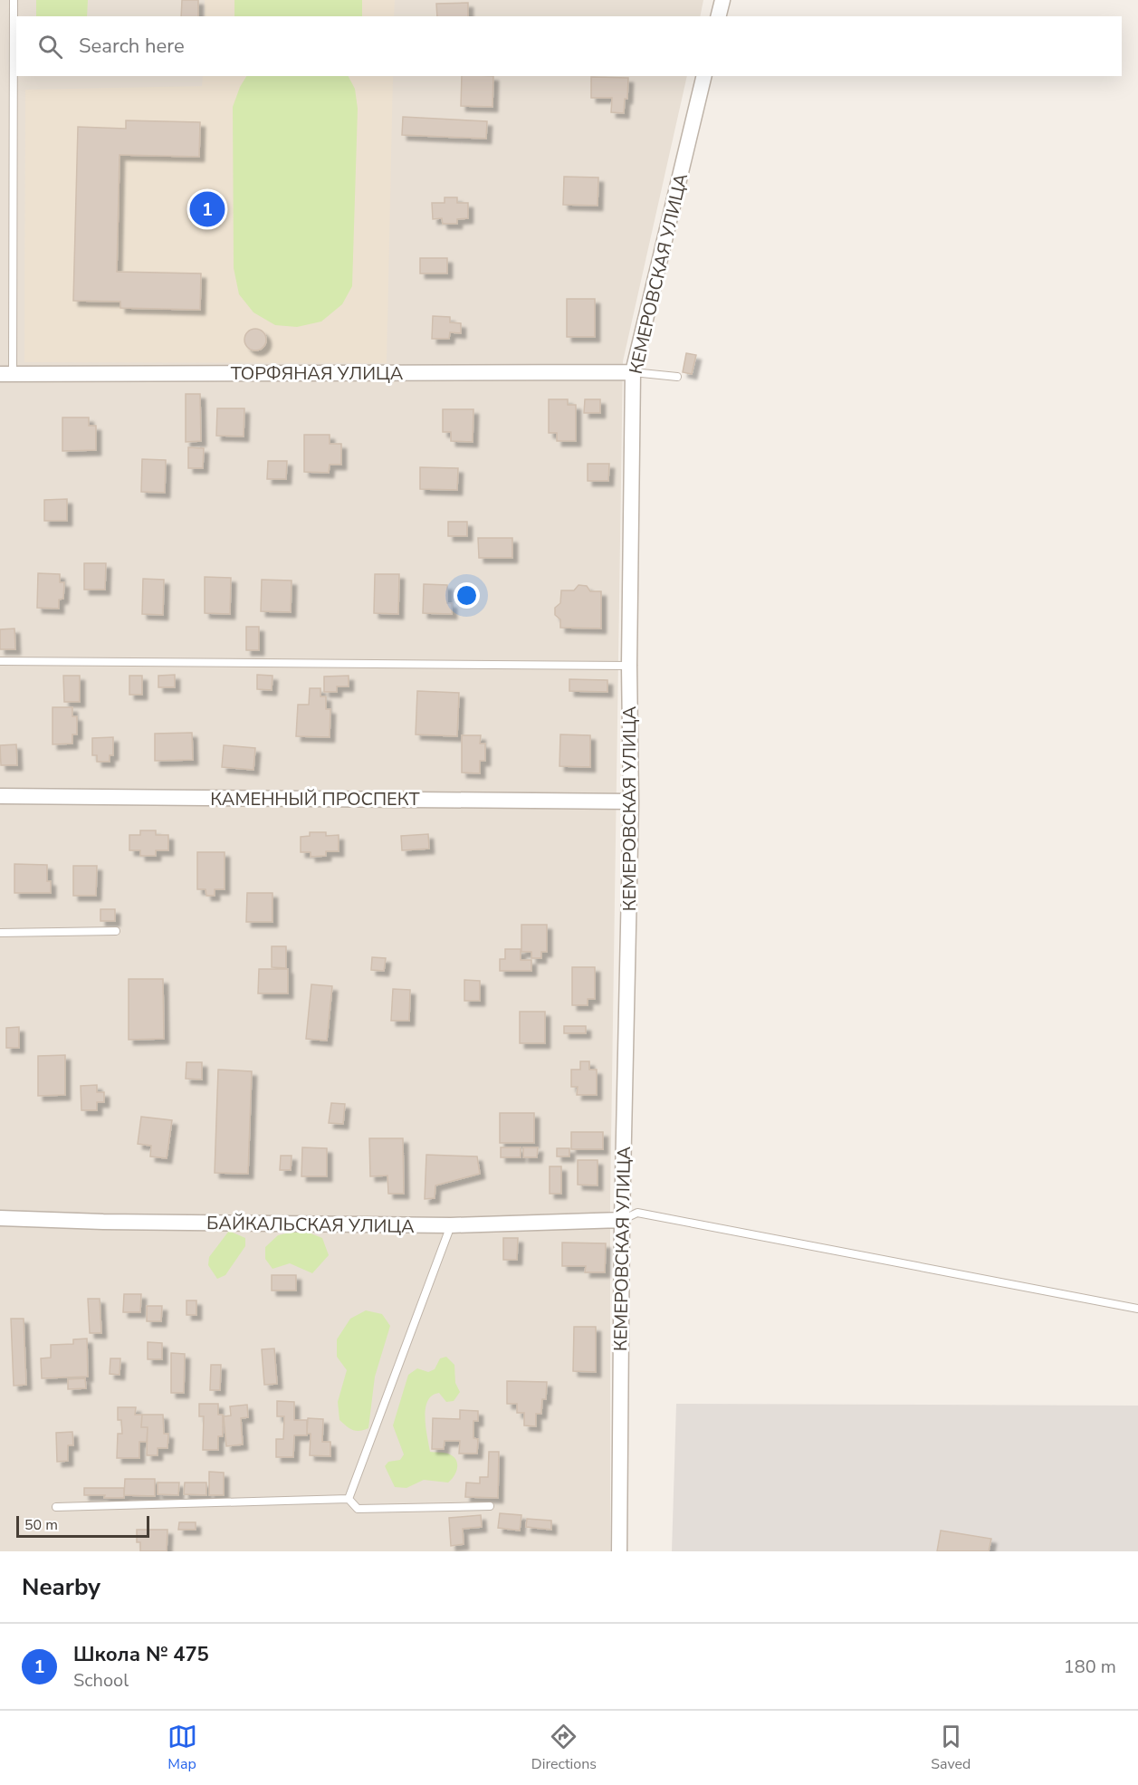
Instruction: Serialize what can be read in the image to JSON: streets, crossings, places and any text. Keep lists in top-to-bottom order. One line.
{"streets":{"street":["КЕМЕРОВСКАЯ УЛИЦА","ТОРФЯНАЯ УЛИЦА","КАМЕННЫЙ ПРОСПЕКТ","БАЙКАЛЬСКАЯ УЛИЦА"]},"crossings":[["КЕМЕРОВСКАЯ УЛИЦА","ТОРФЯНАЯ УЛИЦА"],["КЕМЕРОВСКАЯ УЛИЦА","КАМЕННЫЙ ПРОСПЕКТ"],["КЕМЕРОВСКАЯ УЛИЦА","БАЙКАЛЬСКАЯ УЛИЦА"]],"scale_bar":"50 m","page":{"search":"Search here","pins":"1","scale":"50 m","heading":"Nearby","list":[{"mark":"1","name":"Школа № 475","note":"School","value":"180 m"}],"nav":["Map","Directions","Saved"]}}
